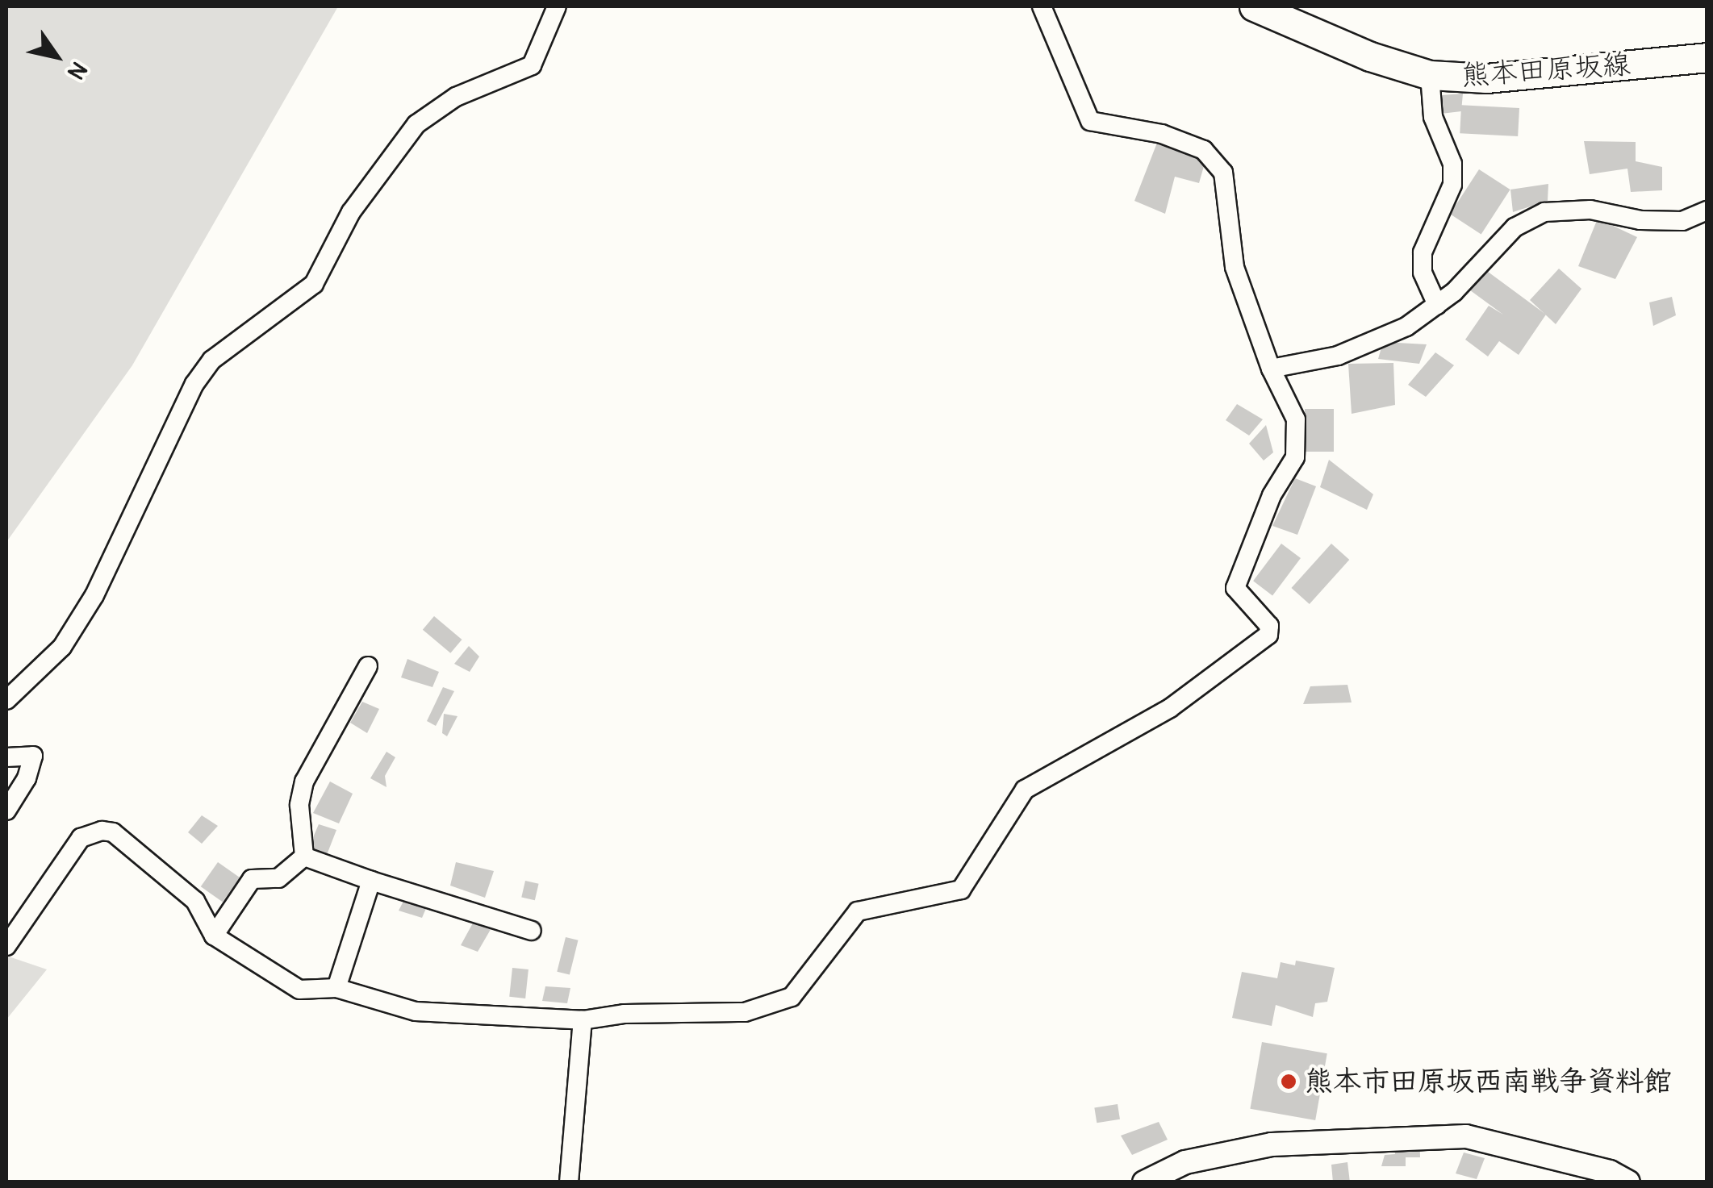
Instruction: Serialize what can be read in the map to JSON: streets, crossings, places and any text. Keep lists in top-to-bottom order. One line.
{"streets":{"main road":["熊本田原坂線"]},"places":["熊本市田原坂西南戦争資料館"],"north":"bottom right"}
